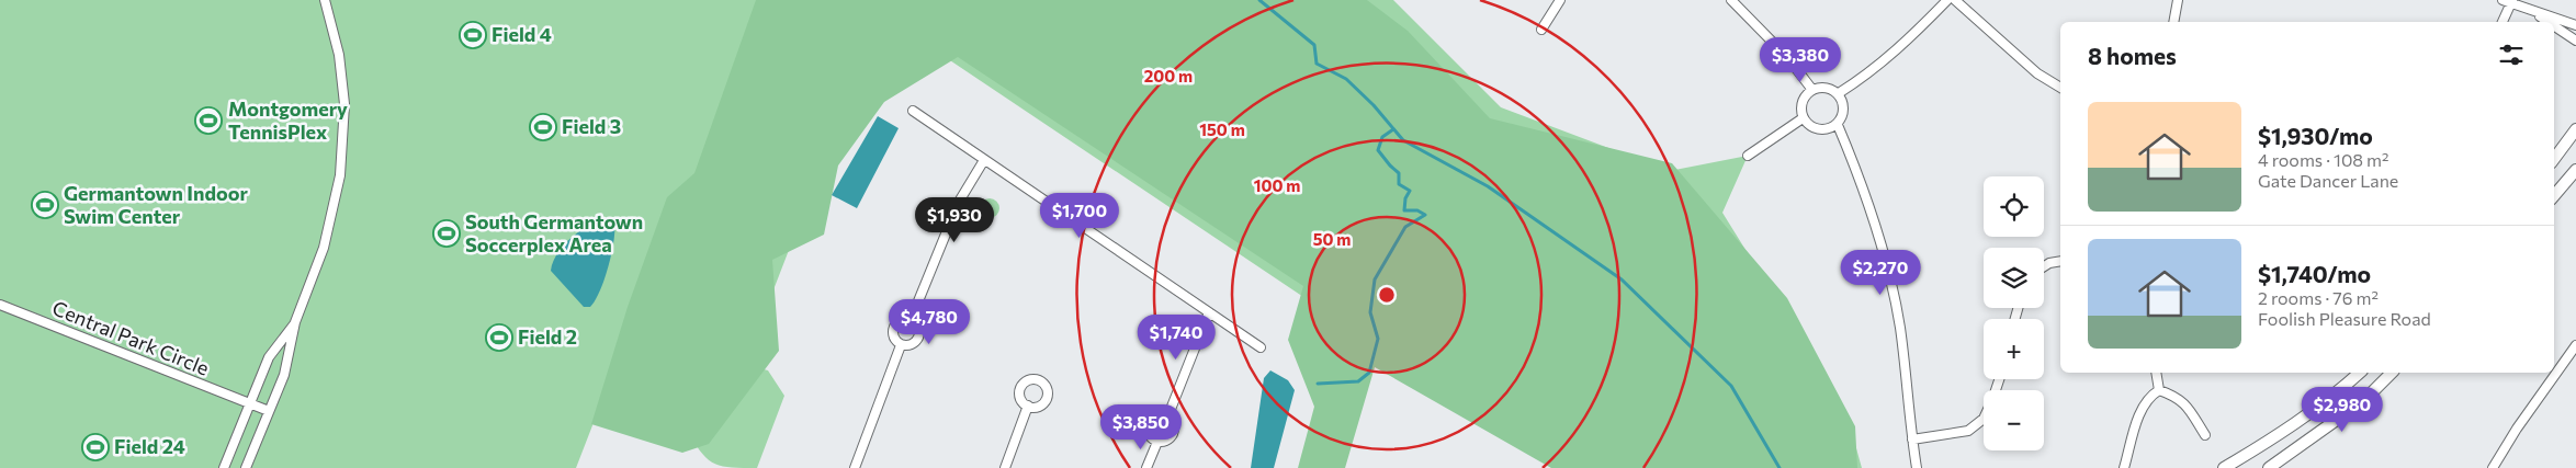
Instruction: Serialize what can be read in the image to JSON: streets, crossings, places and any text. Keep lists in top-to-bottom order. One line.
{"streets":{"street":["Central Park Circle"]},"places":{"sports":["Field 4","Montgomery TennisPlex","Field 3","Germantown Indoor Swim Center","South Germantown Soccerplex Area","Field 2","Field 24"]},"page":{"heading":"8 homes","price":["$3,380","$1,700","$1,930","$2,270","$4,780","$1,740","$2,980","$3,850"],"list":[{"name":"$1,930/mo","note":"4 rooms · 108 m² · Gate Dancer Lane"},{"name":"$1,740/mo","note":"2 rooms · 76 m² · Foolish Pleasure Road"}],"map_buttons":["+","−"]},"rings":["200 m","150 m","100 m","50 m"]}
